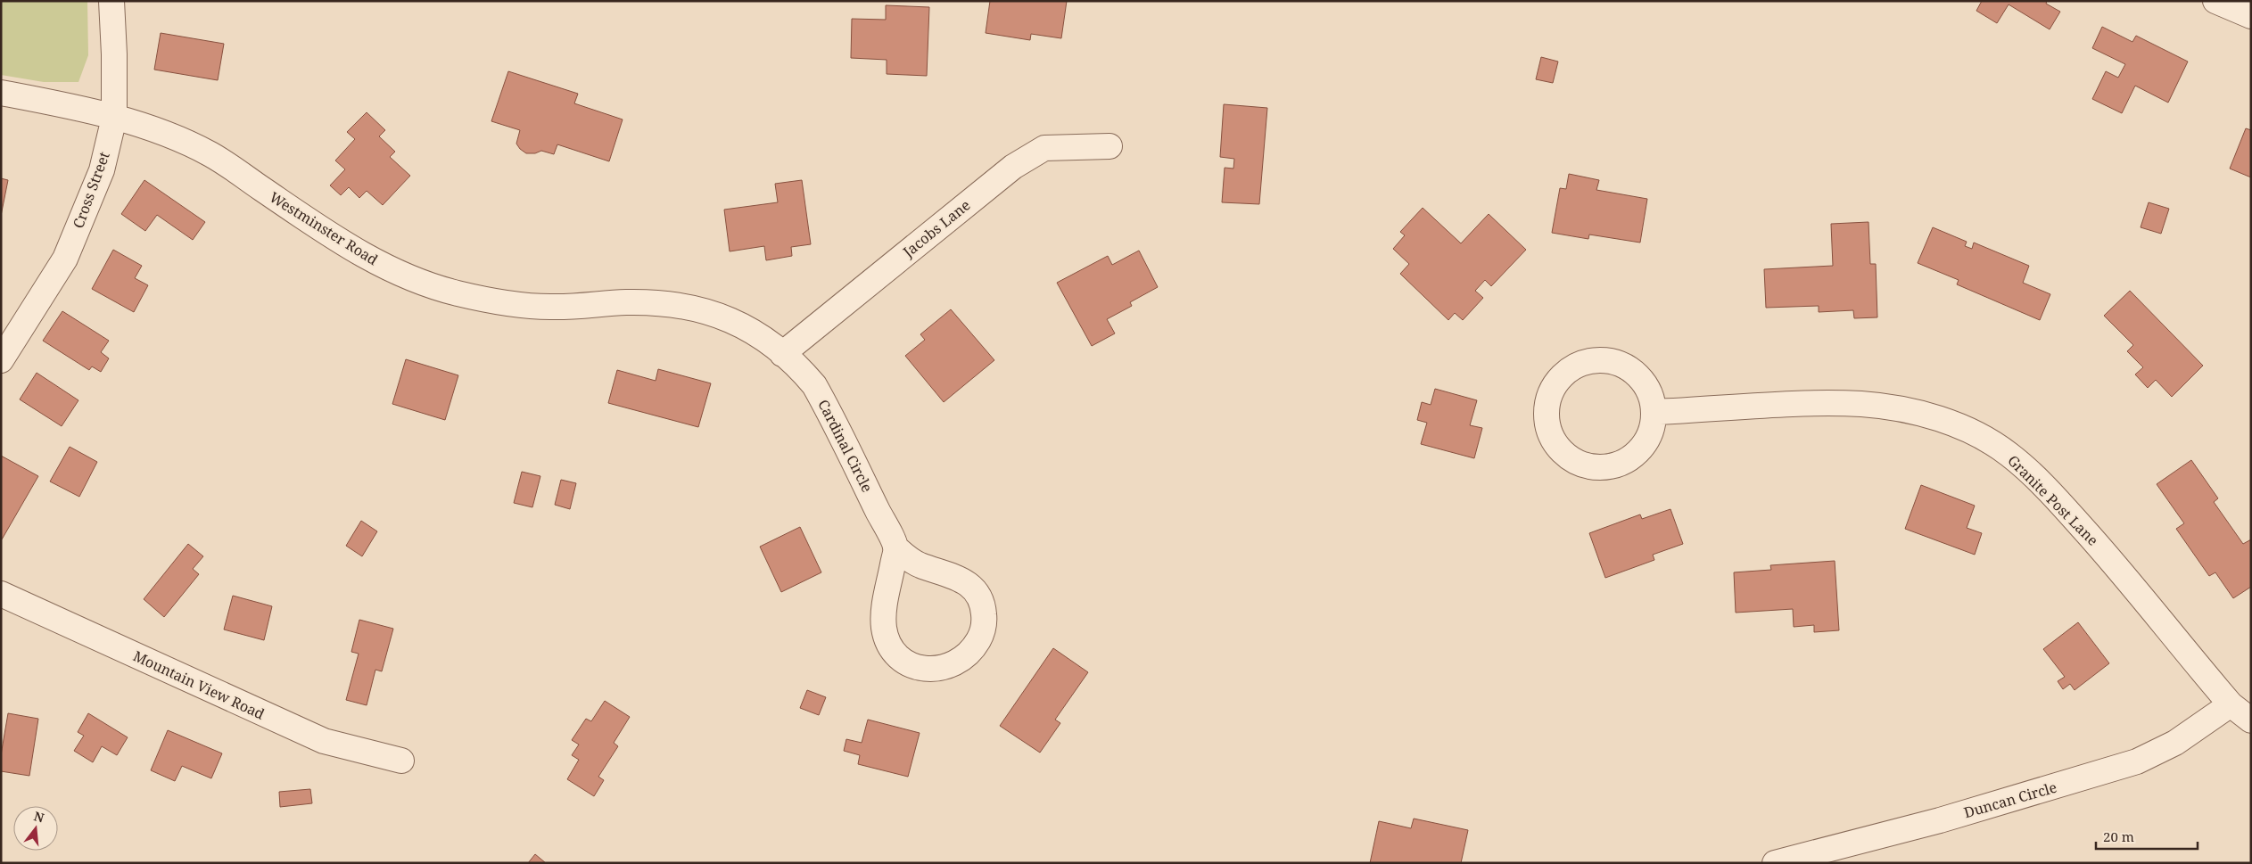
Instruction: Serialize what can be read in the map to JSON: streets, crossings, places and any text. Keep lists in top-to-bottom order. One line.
{"streets":{"street":["Cross Street","Westminster Road","Jacobs Lane","Cardinal Circle","Granite Post Lane","Mountain View Road","Duncan Circle"]},"crossings":[["Cross Street","Westminster Road"],["Westminster Road","Jacobs Lane"],["Westminster Road","Cardinal Circle"],["Jacobs Lane","Cardinal Circle"],["Granite Post Lane","Duncan Circle"]],"scale_bar":"20 m","north":"top"}
